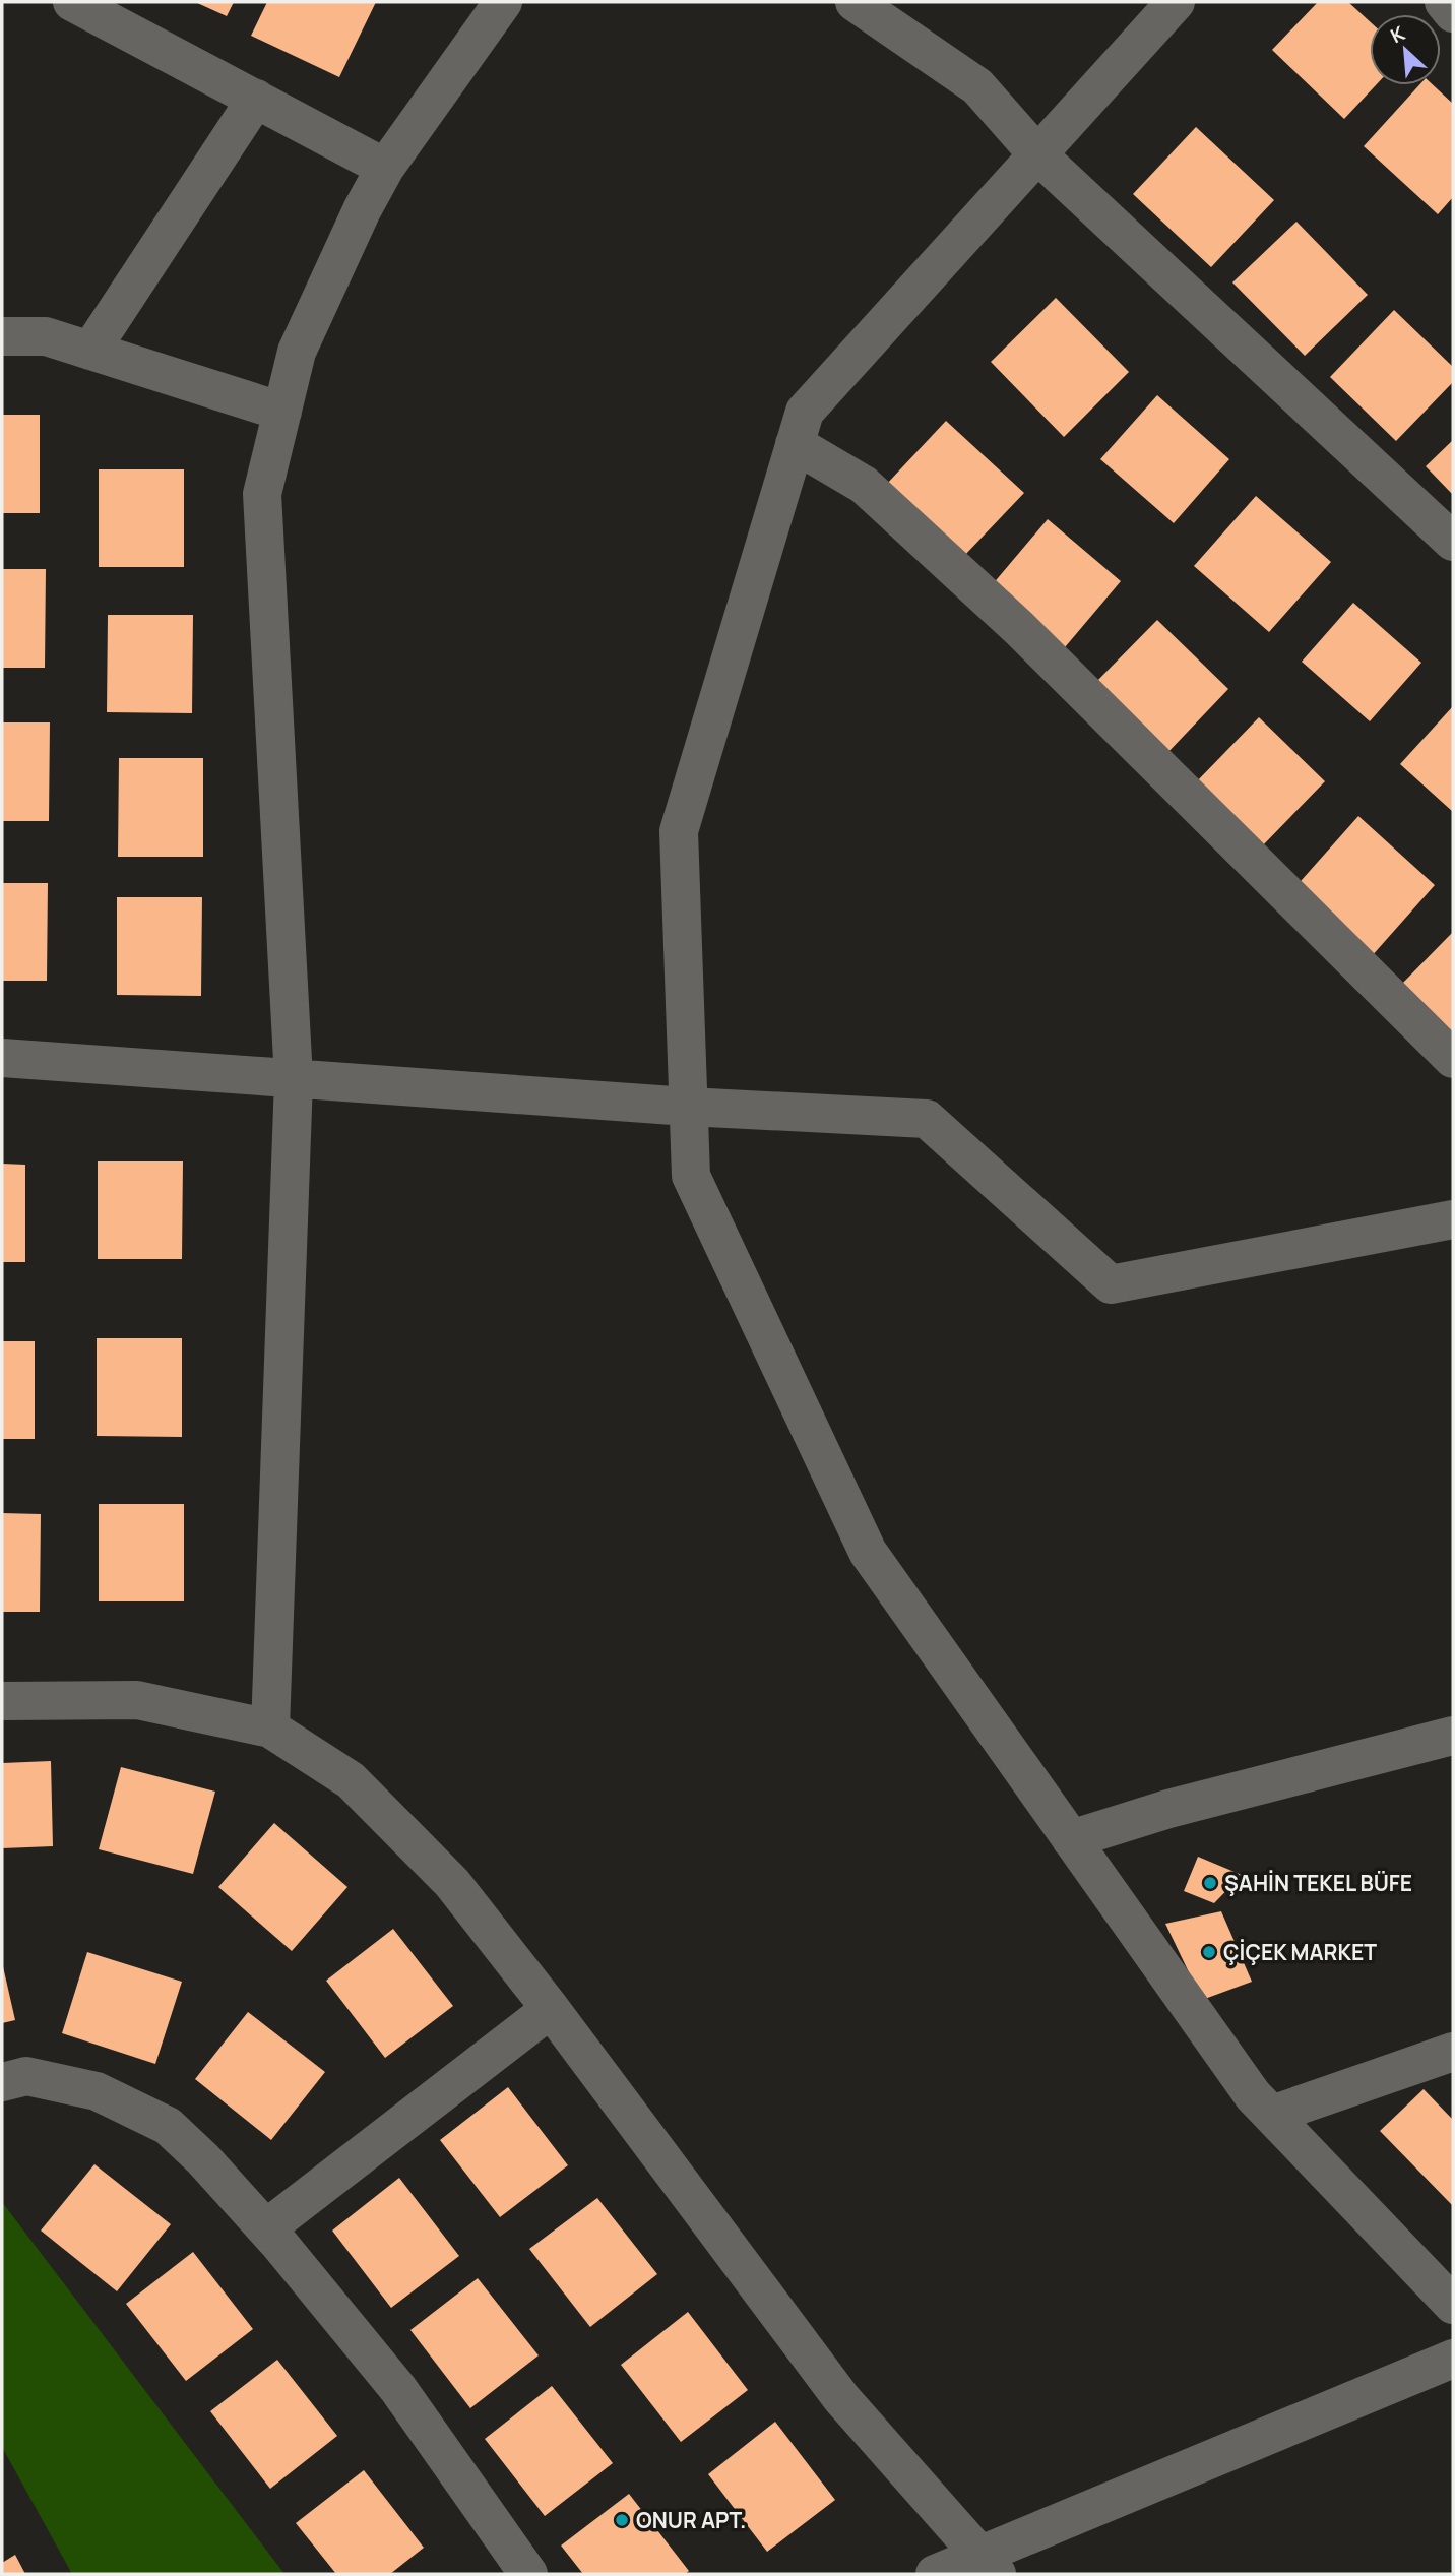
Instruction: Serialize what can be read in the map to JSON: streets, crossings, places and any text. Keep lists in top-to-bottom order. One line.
{"places":["ŞAHİN TEKEL BÜFE","ÇİÇEK MARKET","ONUR APT."],"north":"top left"}
